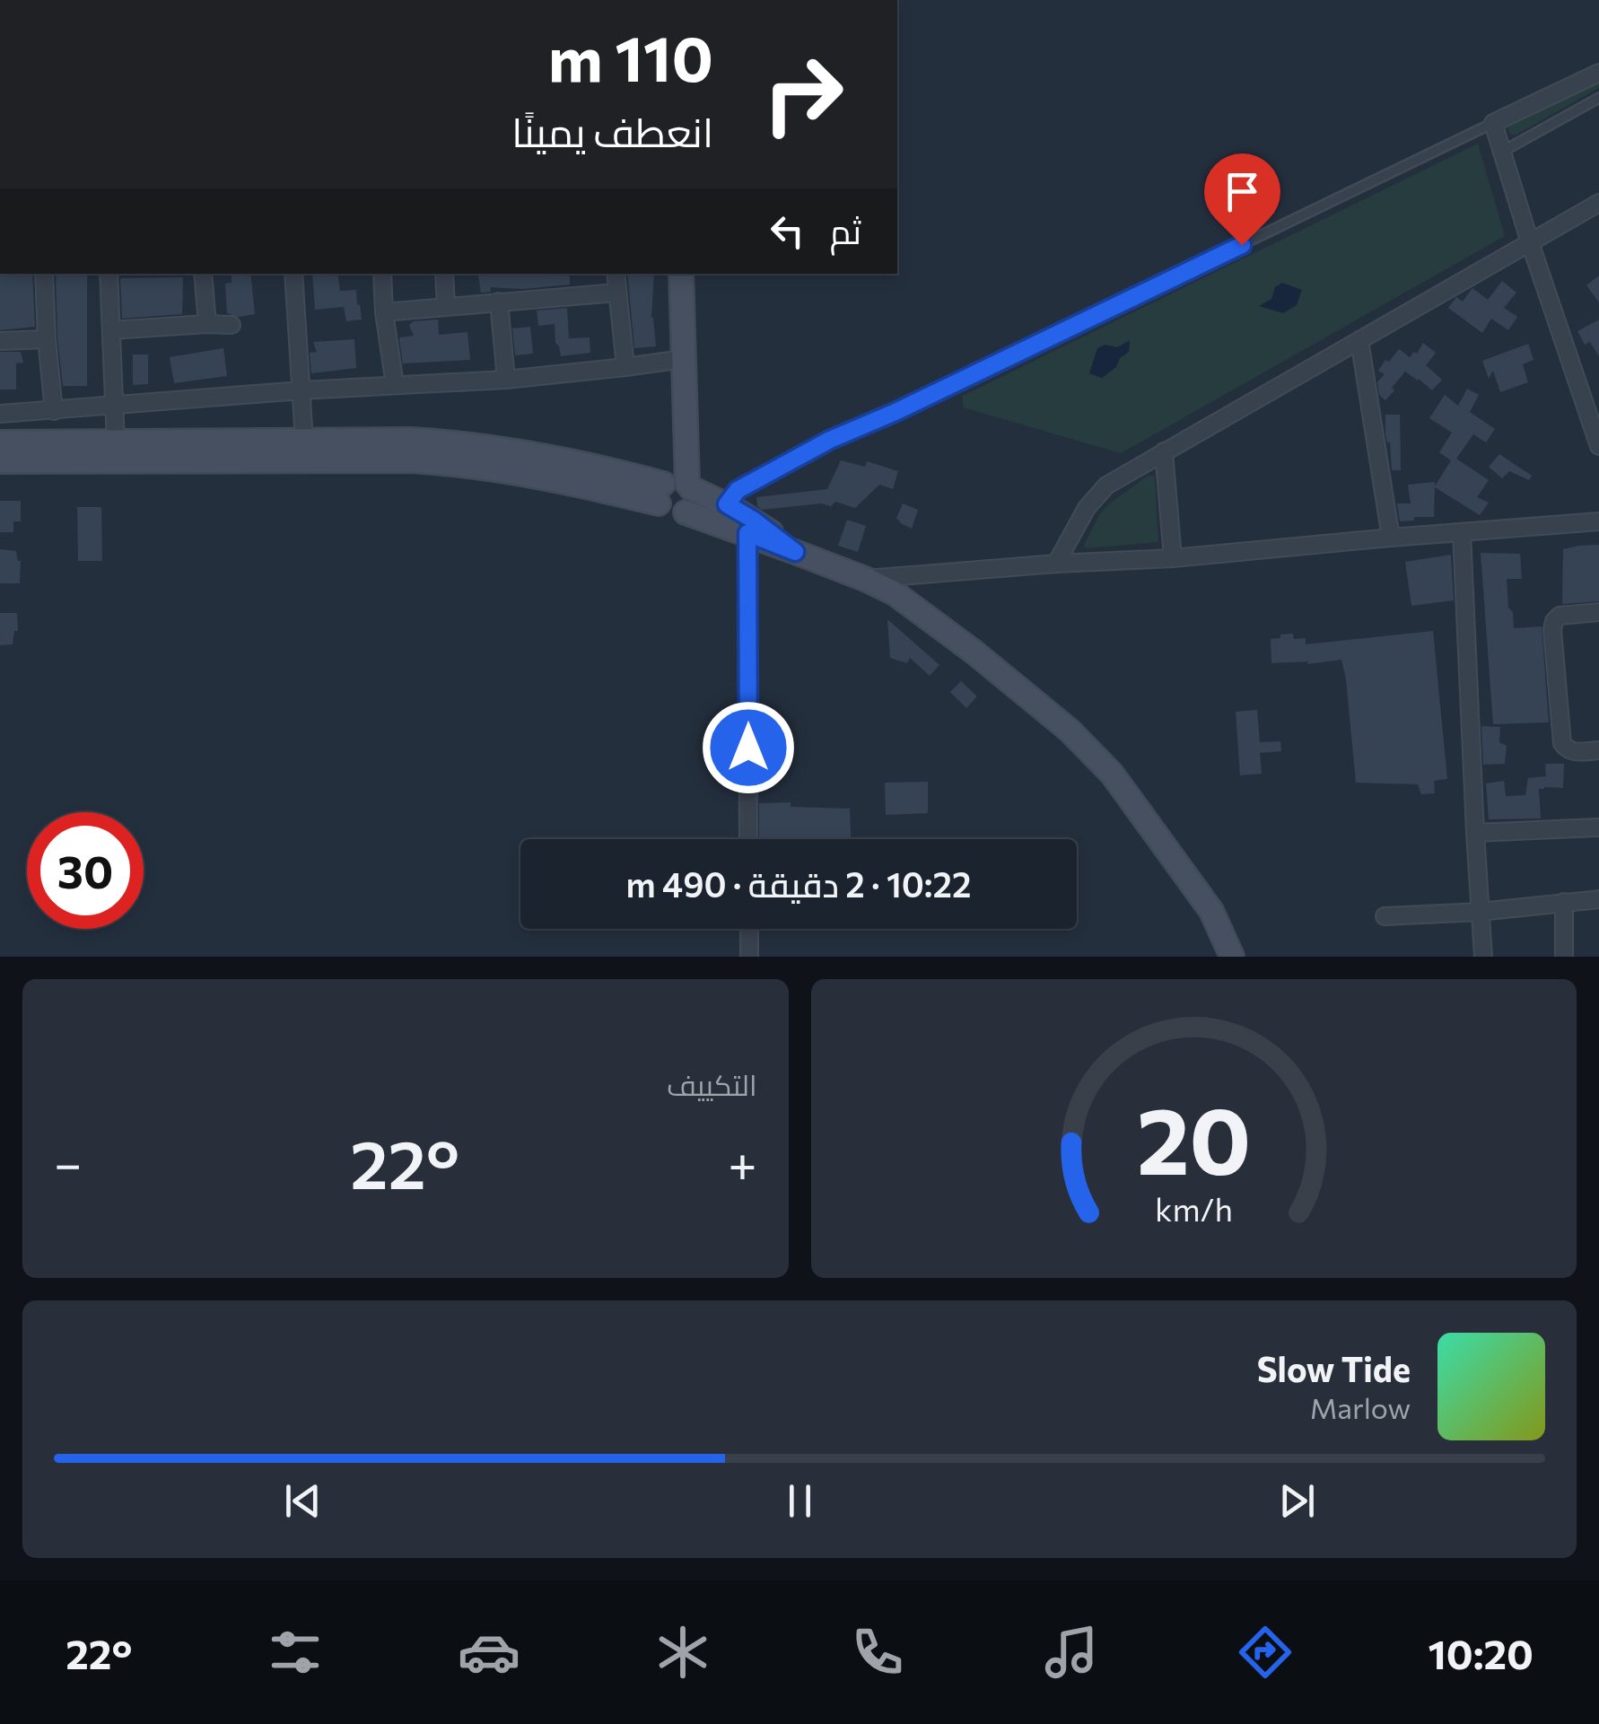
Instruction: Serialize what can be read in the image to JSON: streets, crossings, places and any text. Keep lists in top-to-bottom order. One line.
{"page":{"turn":["110 m","انعطف يمينًا"],"then":"ثم","limit":"30","trip":"10:22 · 2 دقيقة · 490 m","tile":"التكييف","heat":["−","22°","+"],"song":["Slow Tide","Marlow"],"tabs":["10:20","22°"],"gauge":["20","km/h"]}}
